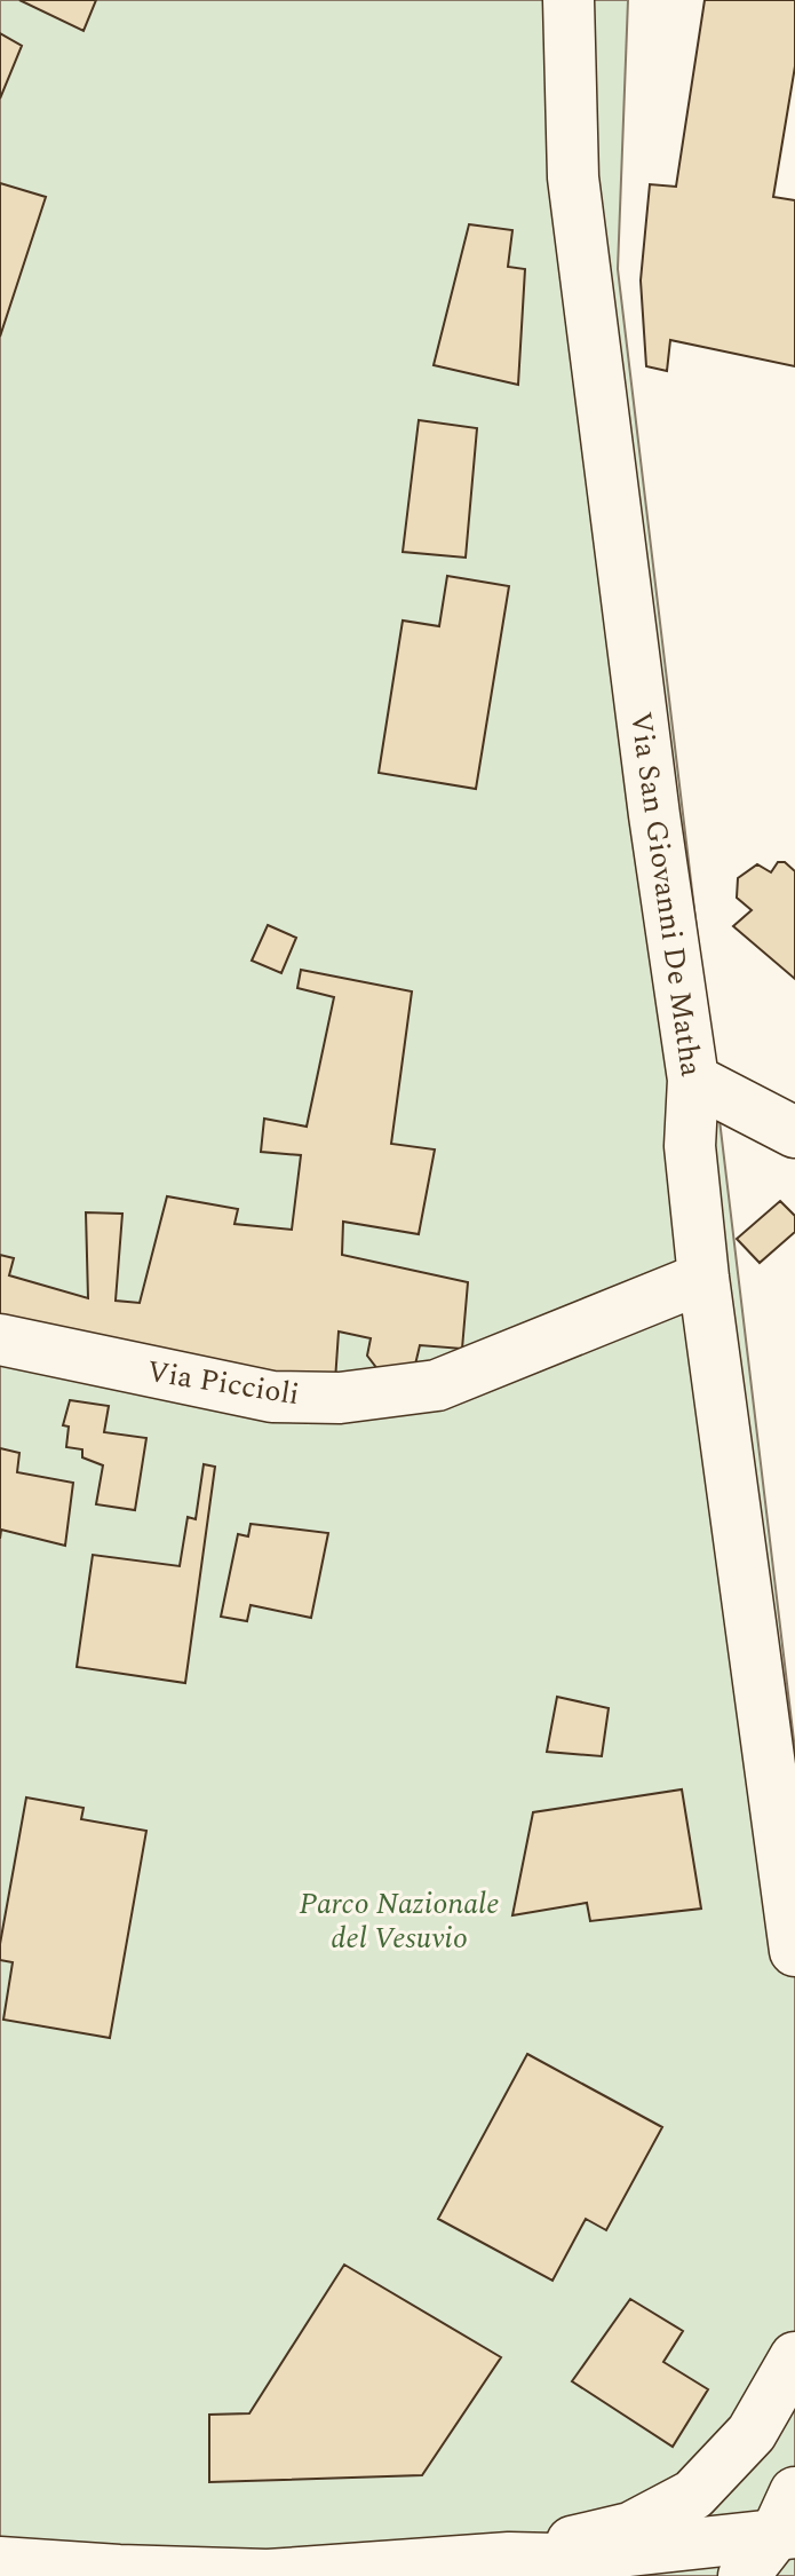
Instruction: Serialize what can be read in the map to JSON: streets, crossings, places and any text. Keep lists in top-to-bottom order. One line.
{"streets":{"street":["Via San Giovanni De Matha","Via Piccioli"]},"crossings":[["Via San Giovanni De Matha","Via Piccioli"]],"parks":["Parco Nazionale del Vesuvio"]}
